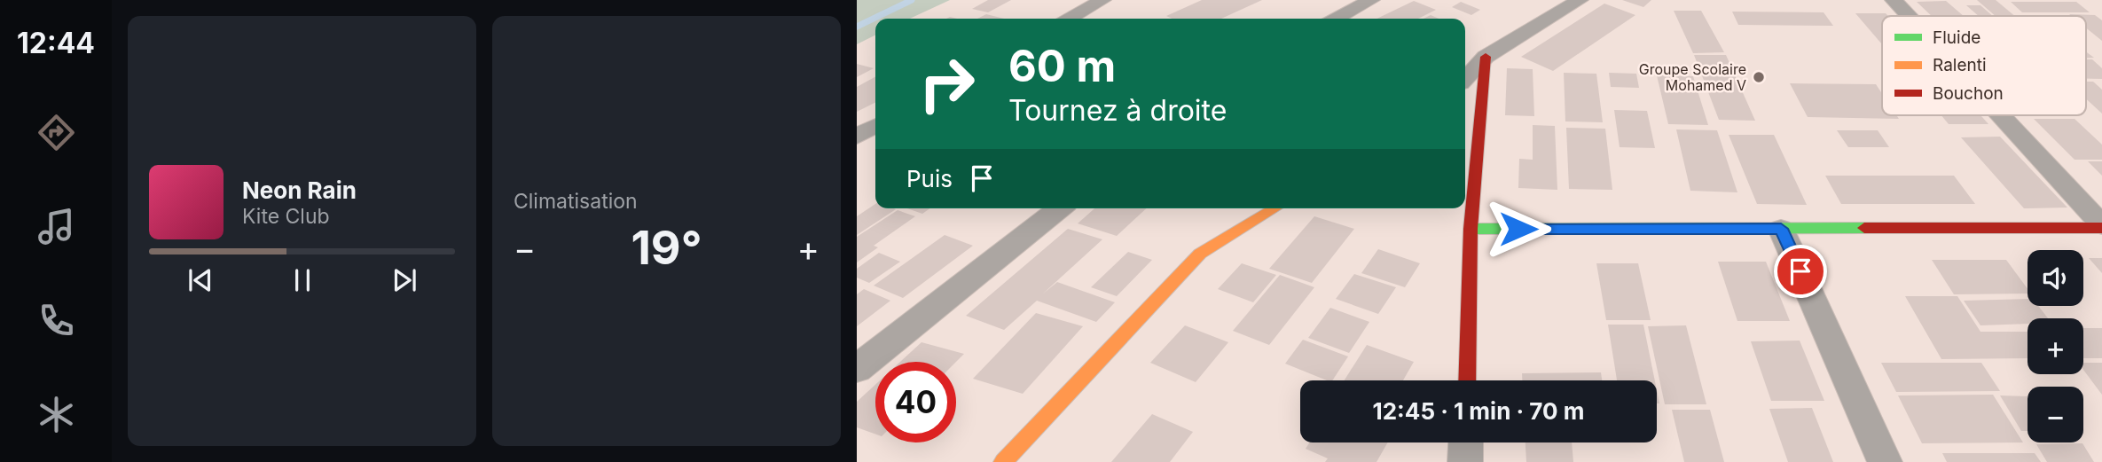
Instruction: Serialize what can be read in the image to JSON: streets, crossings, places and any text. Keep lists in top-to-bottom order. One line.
{"places":["Groupe Scolaire Mohamed V"],"legend":["Fluide","Ralenti","Bouchon"],"page":{"tabs":"12:44","tile":"Climatisation","turn":["60 m","Tournez à droite"],"then":"Puis","song":["Neon Rain","Kite Club"],"heat":["−","19°","+"],"map_buttons":["+","−"],"limit":"40","trip":"12:45 · 1 min · 70 m"}}
